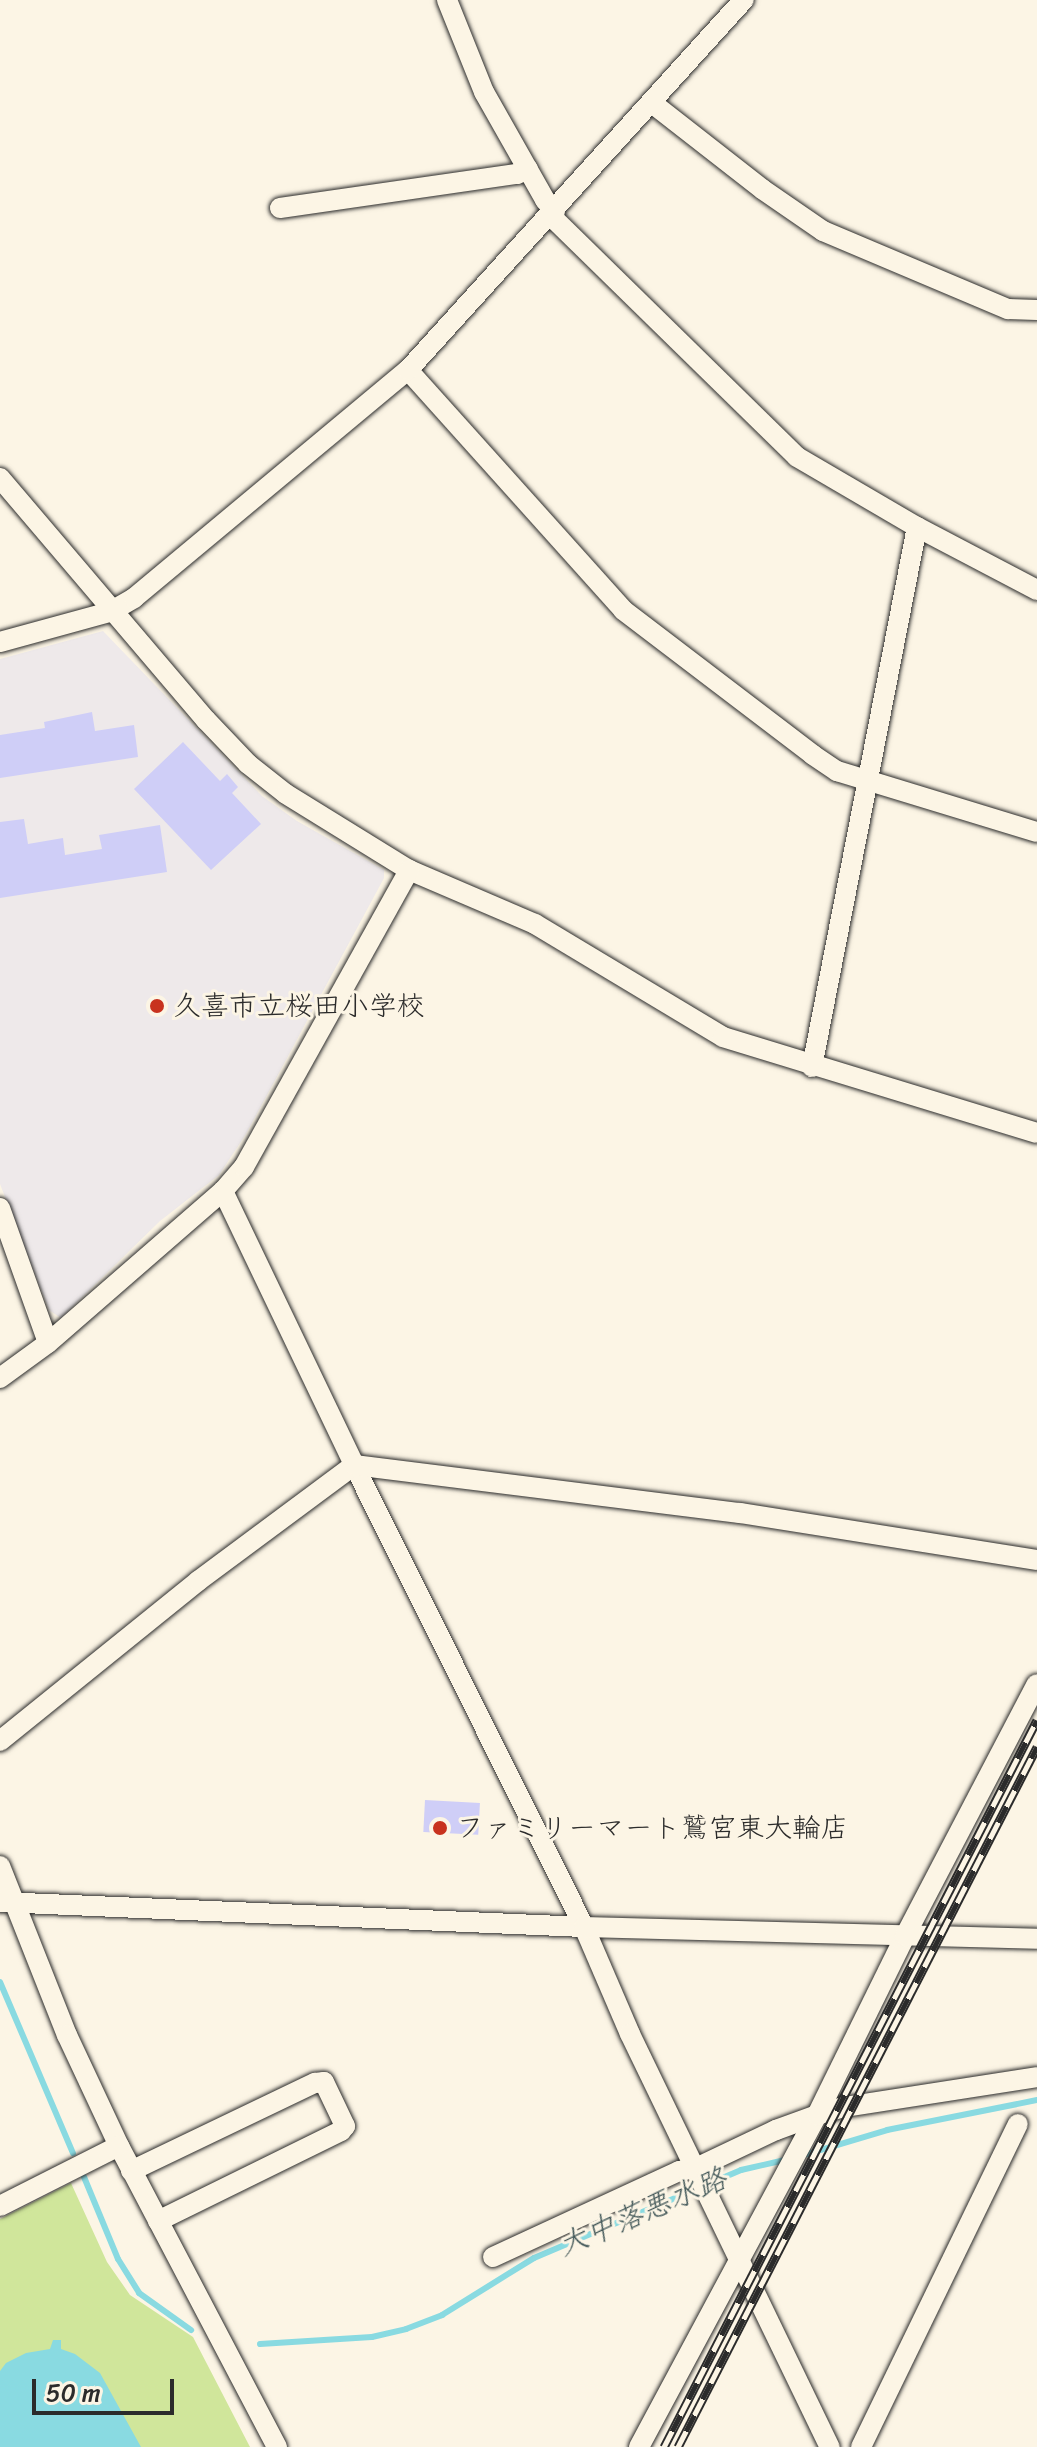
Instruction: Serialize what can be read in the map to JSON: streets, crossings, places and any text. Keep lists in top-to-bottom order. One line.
{"water":["大中落悪水路"],"places":["久喜市立桜田小学校","ファミリーマート鷲宮東大輪店"],"scale_bar":"50 m"}
